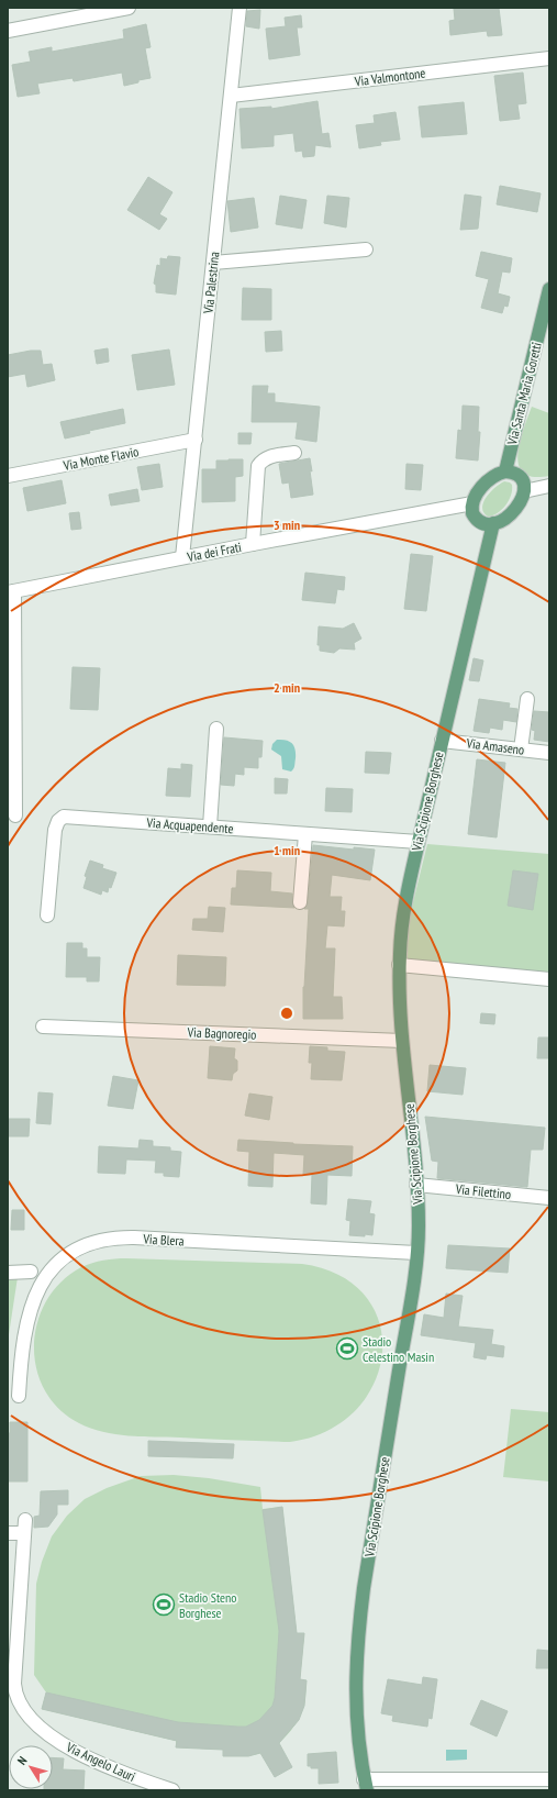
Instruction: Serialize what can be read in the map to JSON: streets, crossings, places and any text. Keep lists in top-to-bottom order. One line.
{"streets":{"main road":["Via Santa Maria Goretti","Via Scipione Borghese"],"street":["Via Valmontone","Via Palestrina","Via Monte Flavio","Via dei Frati","Via Amaseno","Via Acquapendente","Via Bagnoregio","Via Filettino","Via Blera","Via Angelo Lauri"]},"crossings":[["Via Valmontone","Via Palestrina"],["Via Palestrina","Via Monte Flavio"],["Via Palestrina","Via dei Frati"],["Via Santa Maria Goretti","Via dei Frati"],["Via Santa Maria Goretti","Via Scipione Borghese"],["Via dei Frati","Via Scipione Borghese"],["Via Amaseno","Via Scipione Borghese"],["Via Scipione Borghese","Via Acquapendente"],["Via Scipione Borghese","Via Bagnoregio"],["Via Scipione Borghese","Via Filettino"],["Via Scipione Borghese","Via Blera"]],"places":{"sports":["Stadio Celestino Masin","Stadio Steno Borghese"]},"north":"top left","rings":["3 min","2 min","1 min"]}
